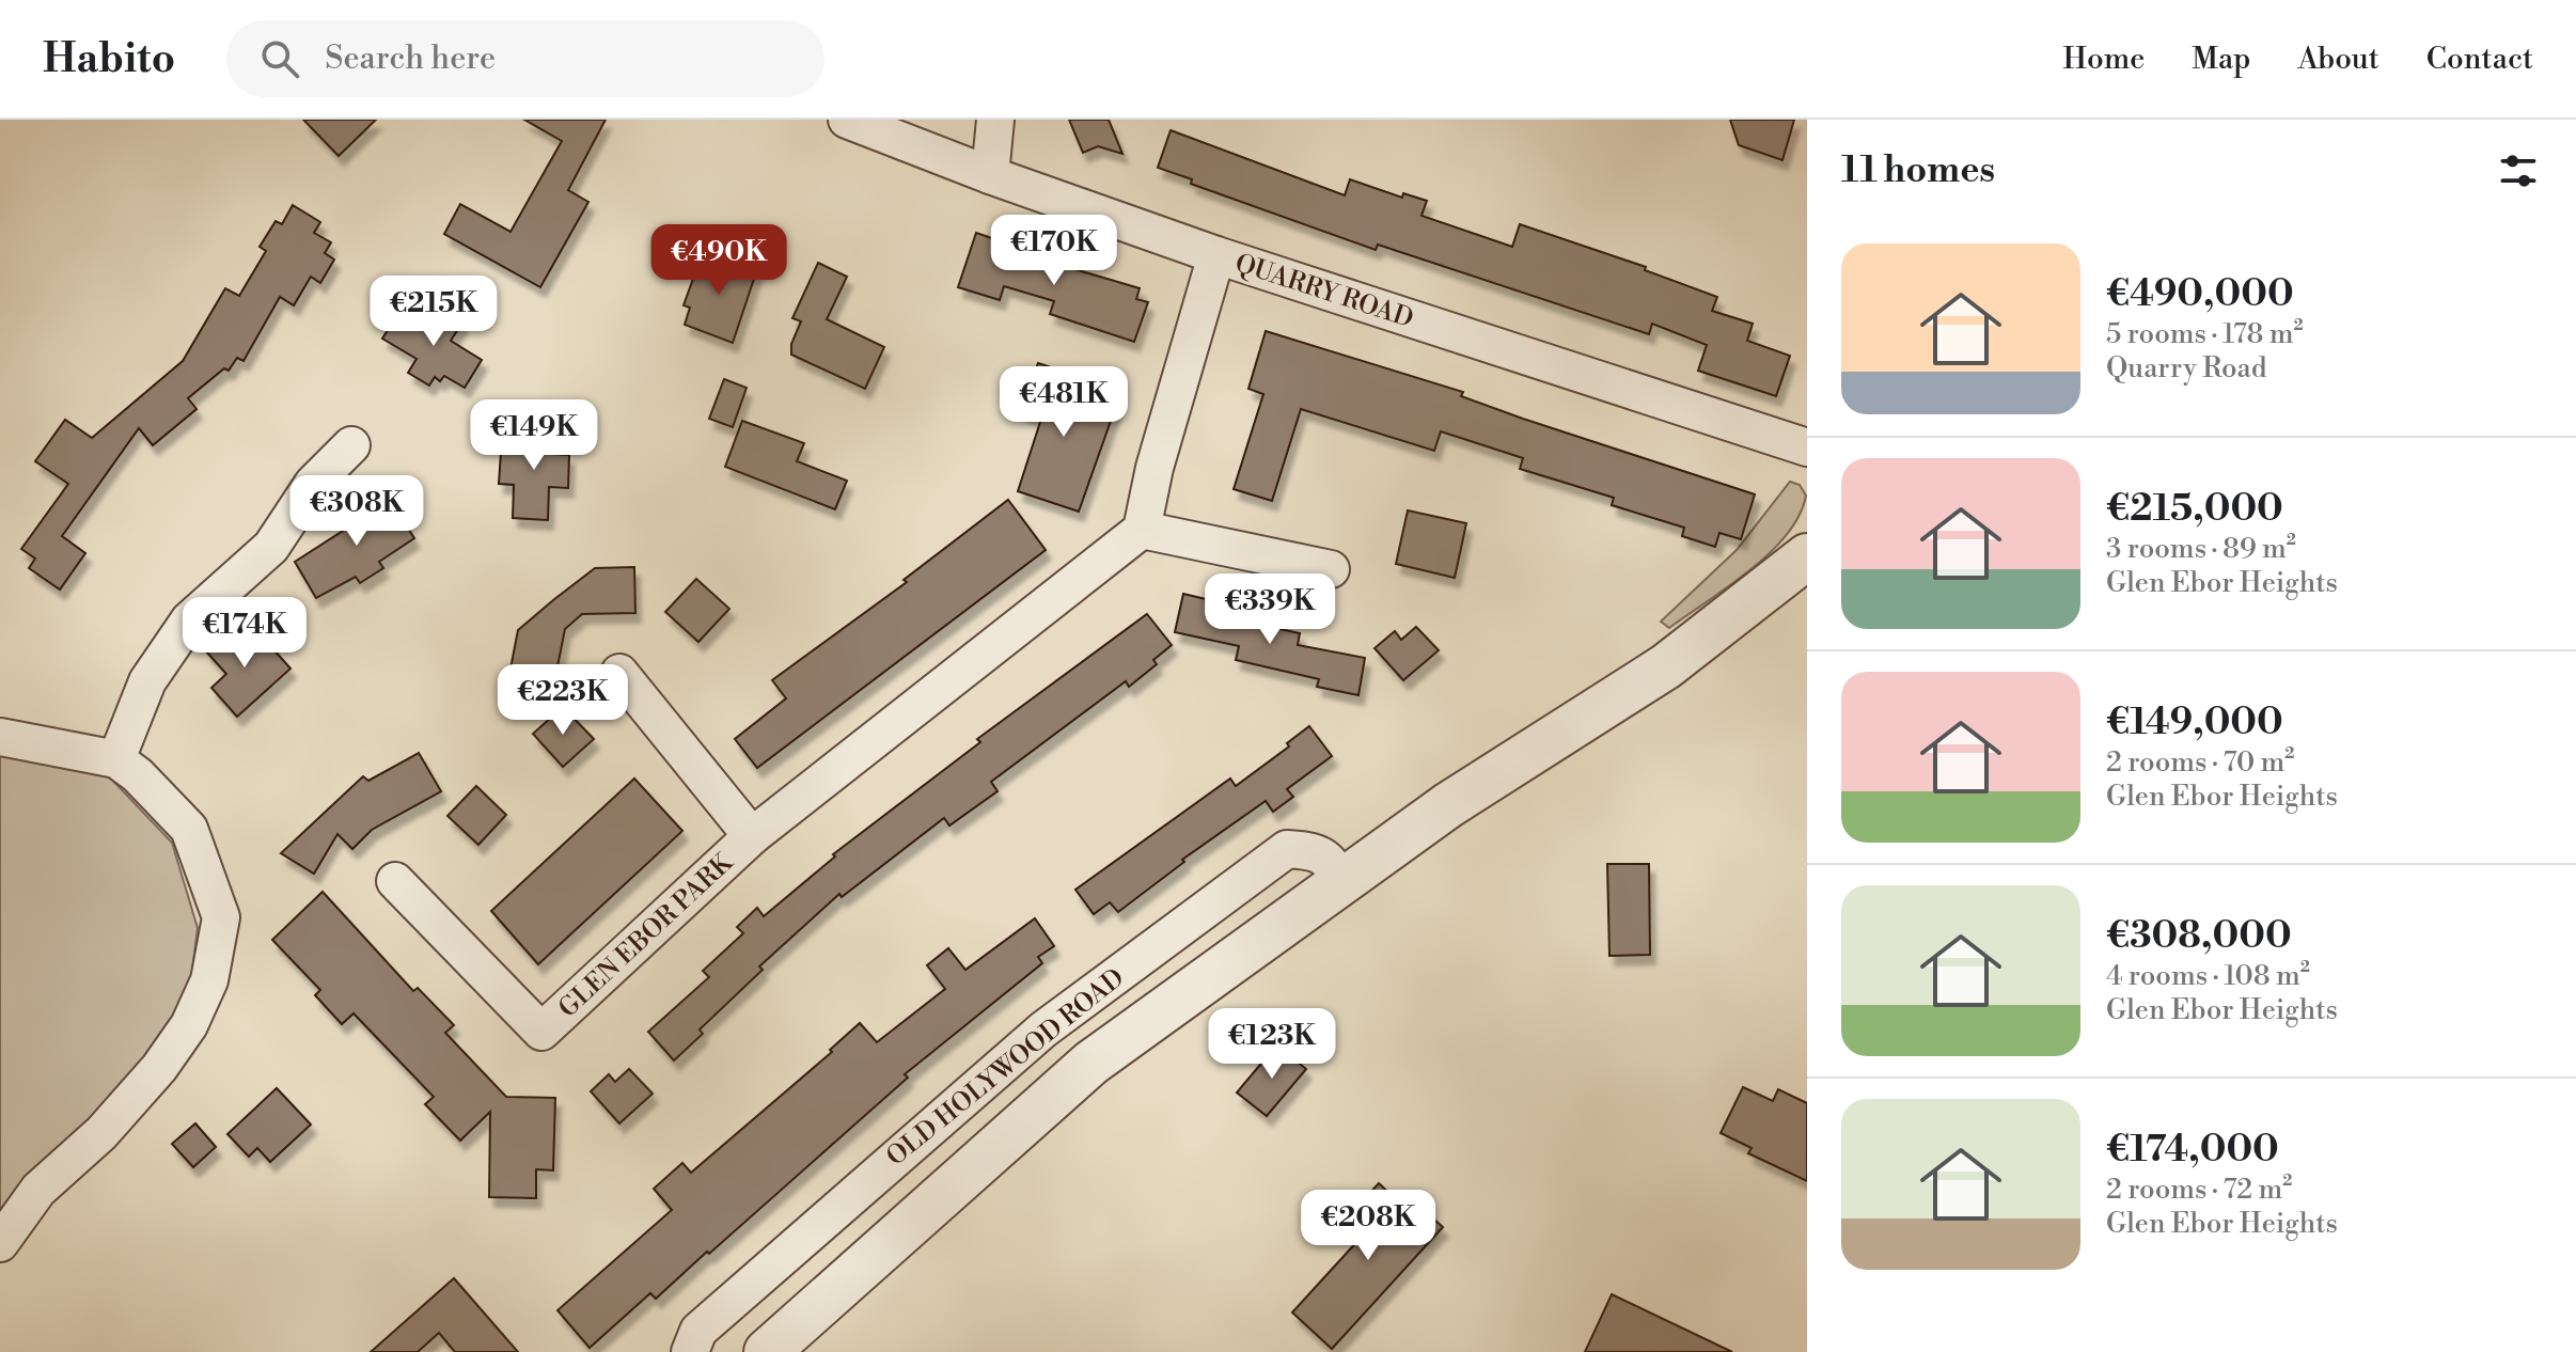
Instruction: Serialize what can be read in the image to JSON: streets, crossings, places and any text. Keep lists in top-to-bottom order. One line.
{"streets":{"street":["QUARRY ROAD","GLEN EBOR PARK","OLD HOLYWOOD ROAD"]},"page":{"header":"Habito","search":"Search here","nav":["Home","Map","About","Contact"],"heading":"11 homes","price":["€170K","€490K","€215K","€481K","€149K","€308K","€339K","€174K","€223K","€123K","€208K"],"list":[{"name":"€490,000","note":"5 rooms · 178 m² · Quarry Road"},{"name":"€215,000","note":"3 rooms · 89 m² · Glen Ebor Heights"},{"name":"€149,000","note":"2 rooms · 70 m² · Glen Ebor Heights"},{"name":"€308,000","note":"4 rooms · 108 m² · Glen Ebor Heights"},{"name":"€174,000","note":"2 rooms · 72 m² · Glen Ebor Heights"}]}}
